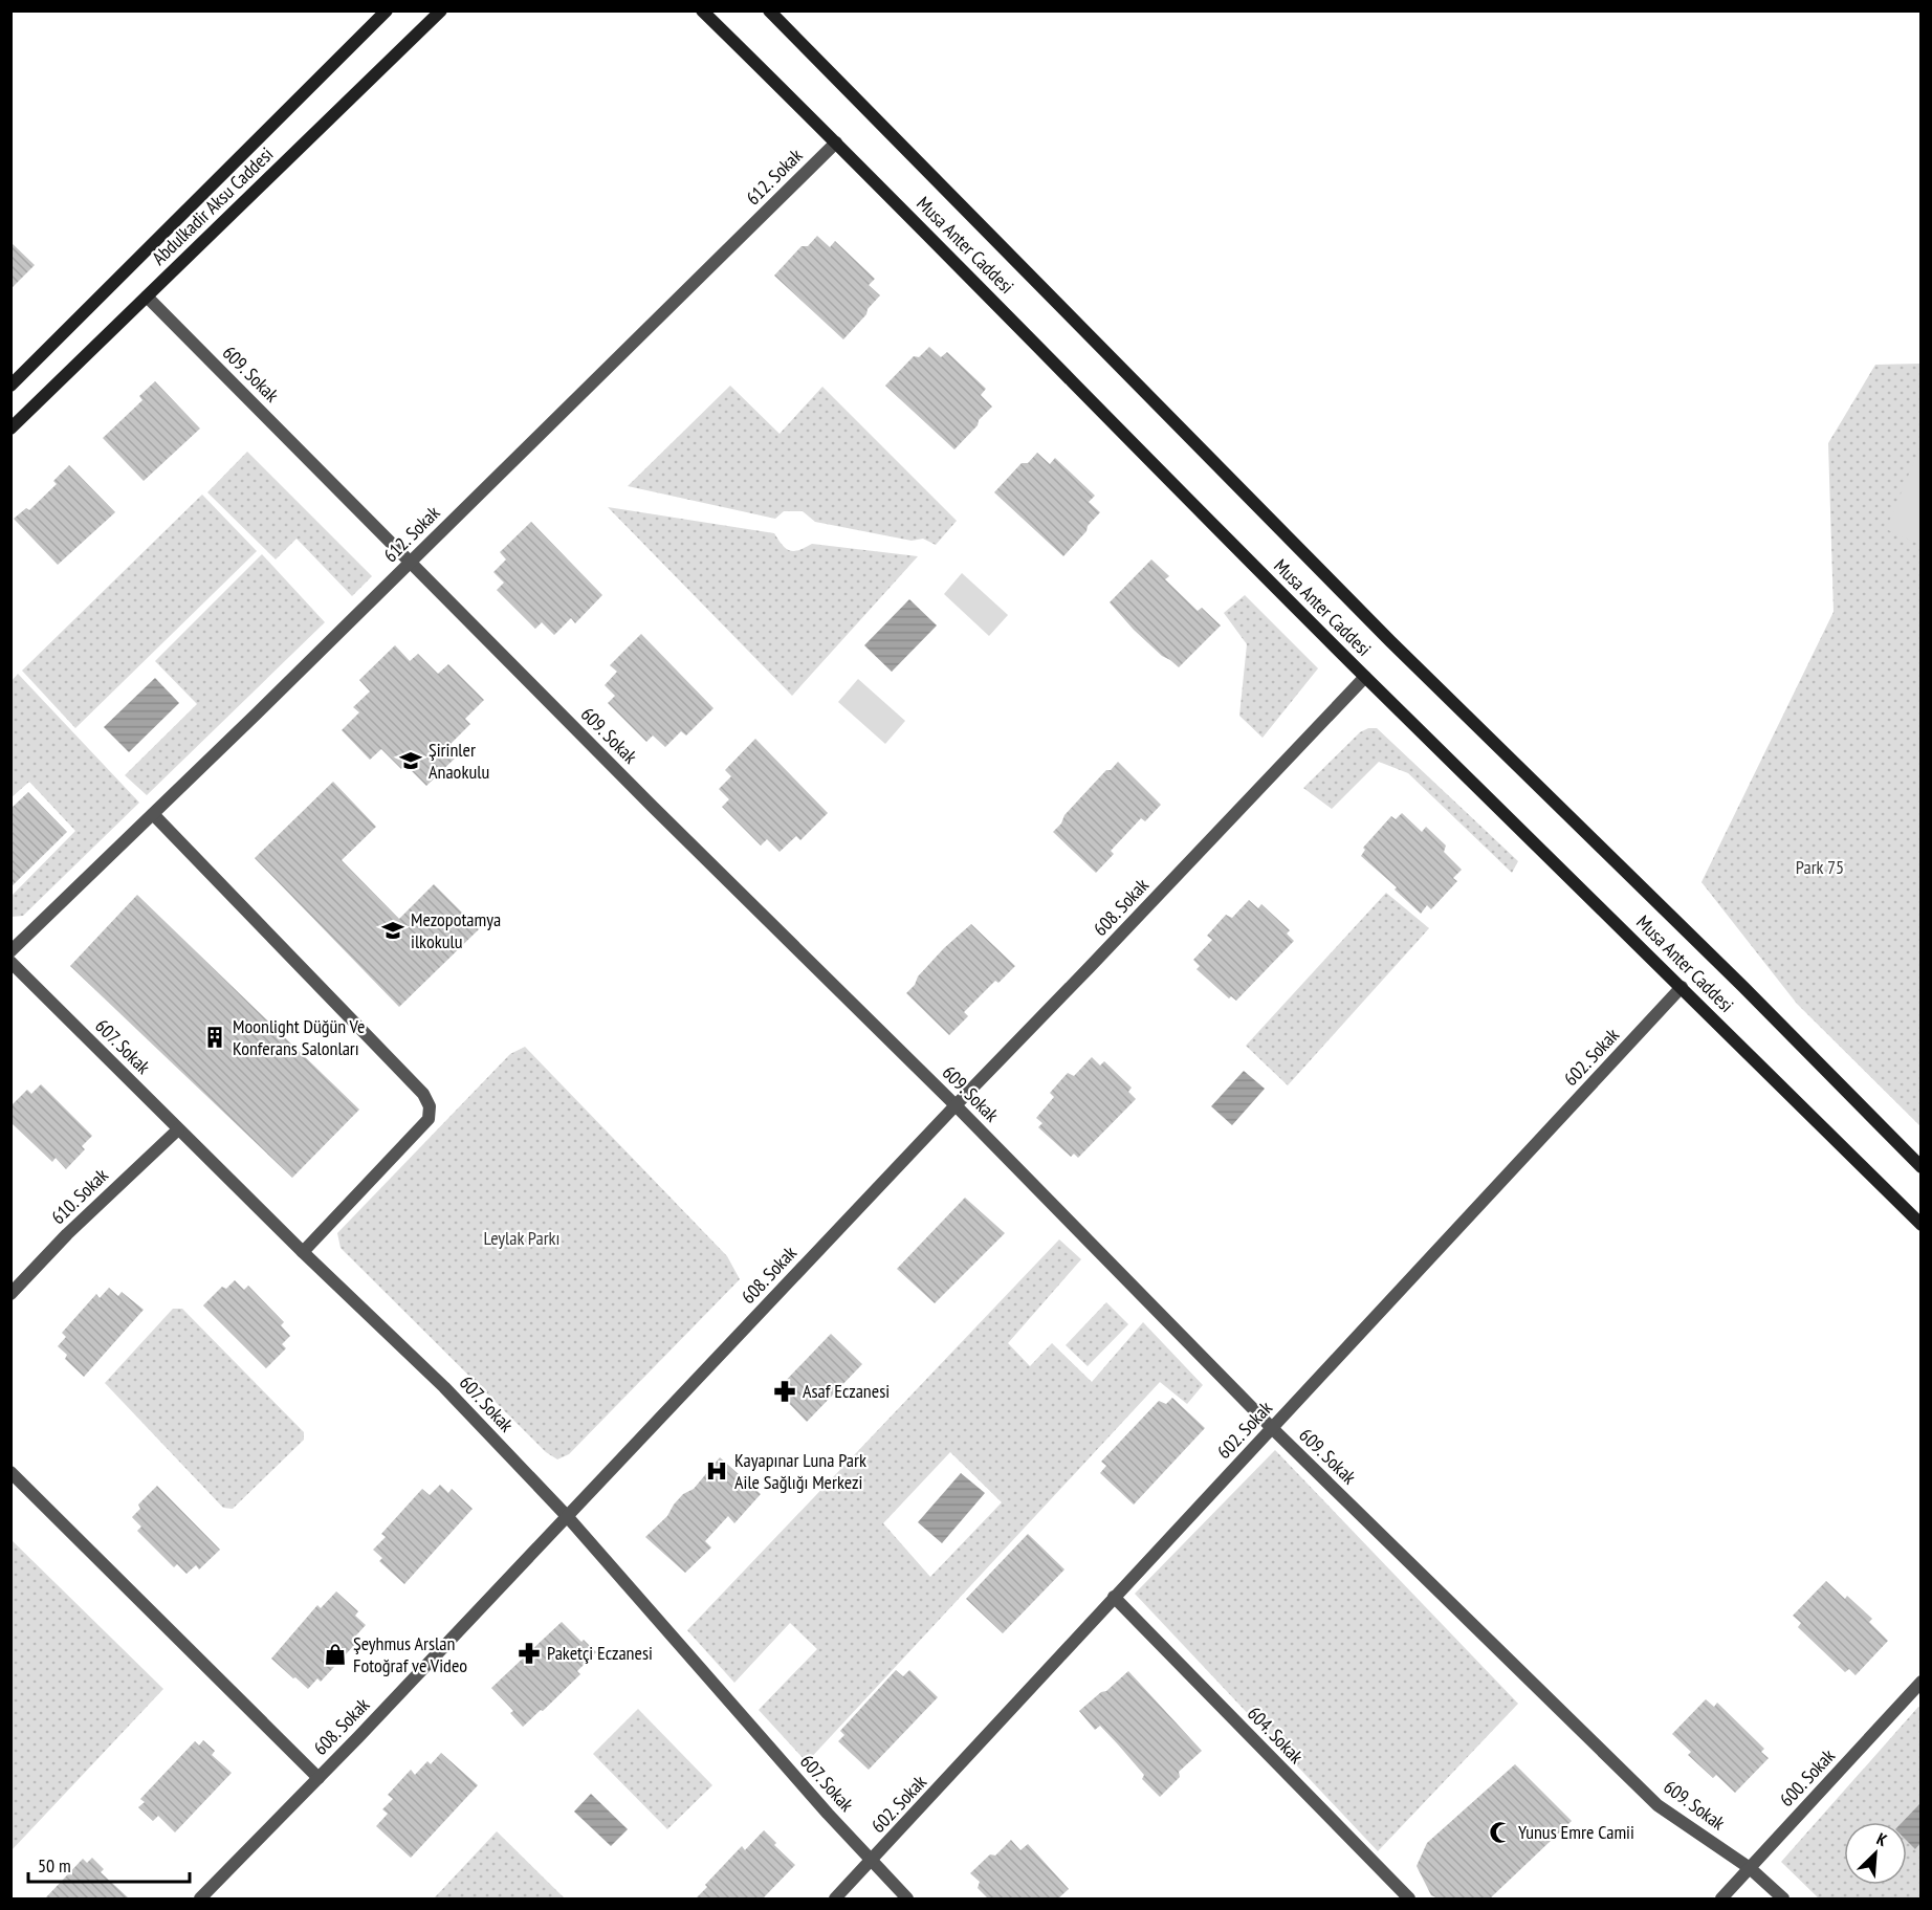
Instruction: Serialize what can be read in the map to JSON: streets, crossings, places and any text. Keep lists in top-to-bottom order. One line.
{"streets":{"main road":["Abdulkadir Aksu Caddesi","Musa Anter Caddesi"],"street":["612. Sokak","609. Sokak","608. Sokak","607. Sokak","602. Sokak","610. Sokak","604. Sokak","600. Sokak"]},"crossings":[["612. Sokak","Musa Anter Caddesi"],["612. Sokak","609. Sokak"],["Abdulkadir Aksu Caddesi","609. Sokak"],["Musa Anter Caddesi","608. Sokak"],["Musa Anter Caddesi","602. Sokak"],["609. Sokak","608. Sokak"],["609. Sokak","602. Sokak"],["609. Sokak","600. Sokak"],["608. Sokak","607. Sokak"],["607. Sokak","602. Sokak"],["607. Sokak","610. Sokak"],["602. Sokak","604. Sokak"]],"parks":["Park 75","Leylak Parkı"],"places":{"school or university":["Şirinler Anaokulu","Mezopotamya ilkokulu"],"building":["Moonlight Düğün Ve Konferans Salonları"],"pharmacy":["Asaf Eczanesi","Paketçi Eczanesi"],"hospital":["Kayapınar Luna Park Aile Sağlığı Merkezi"],"shop":["Şeyhmus Arslan Fotoğraf ve Video"],"mosque":["Yunus Emre Camii"]},"scale_bar":"50 m","north":"top right"}
